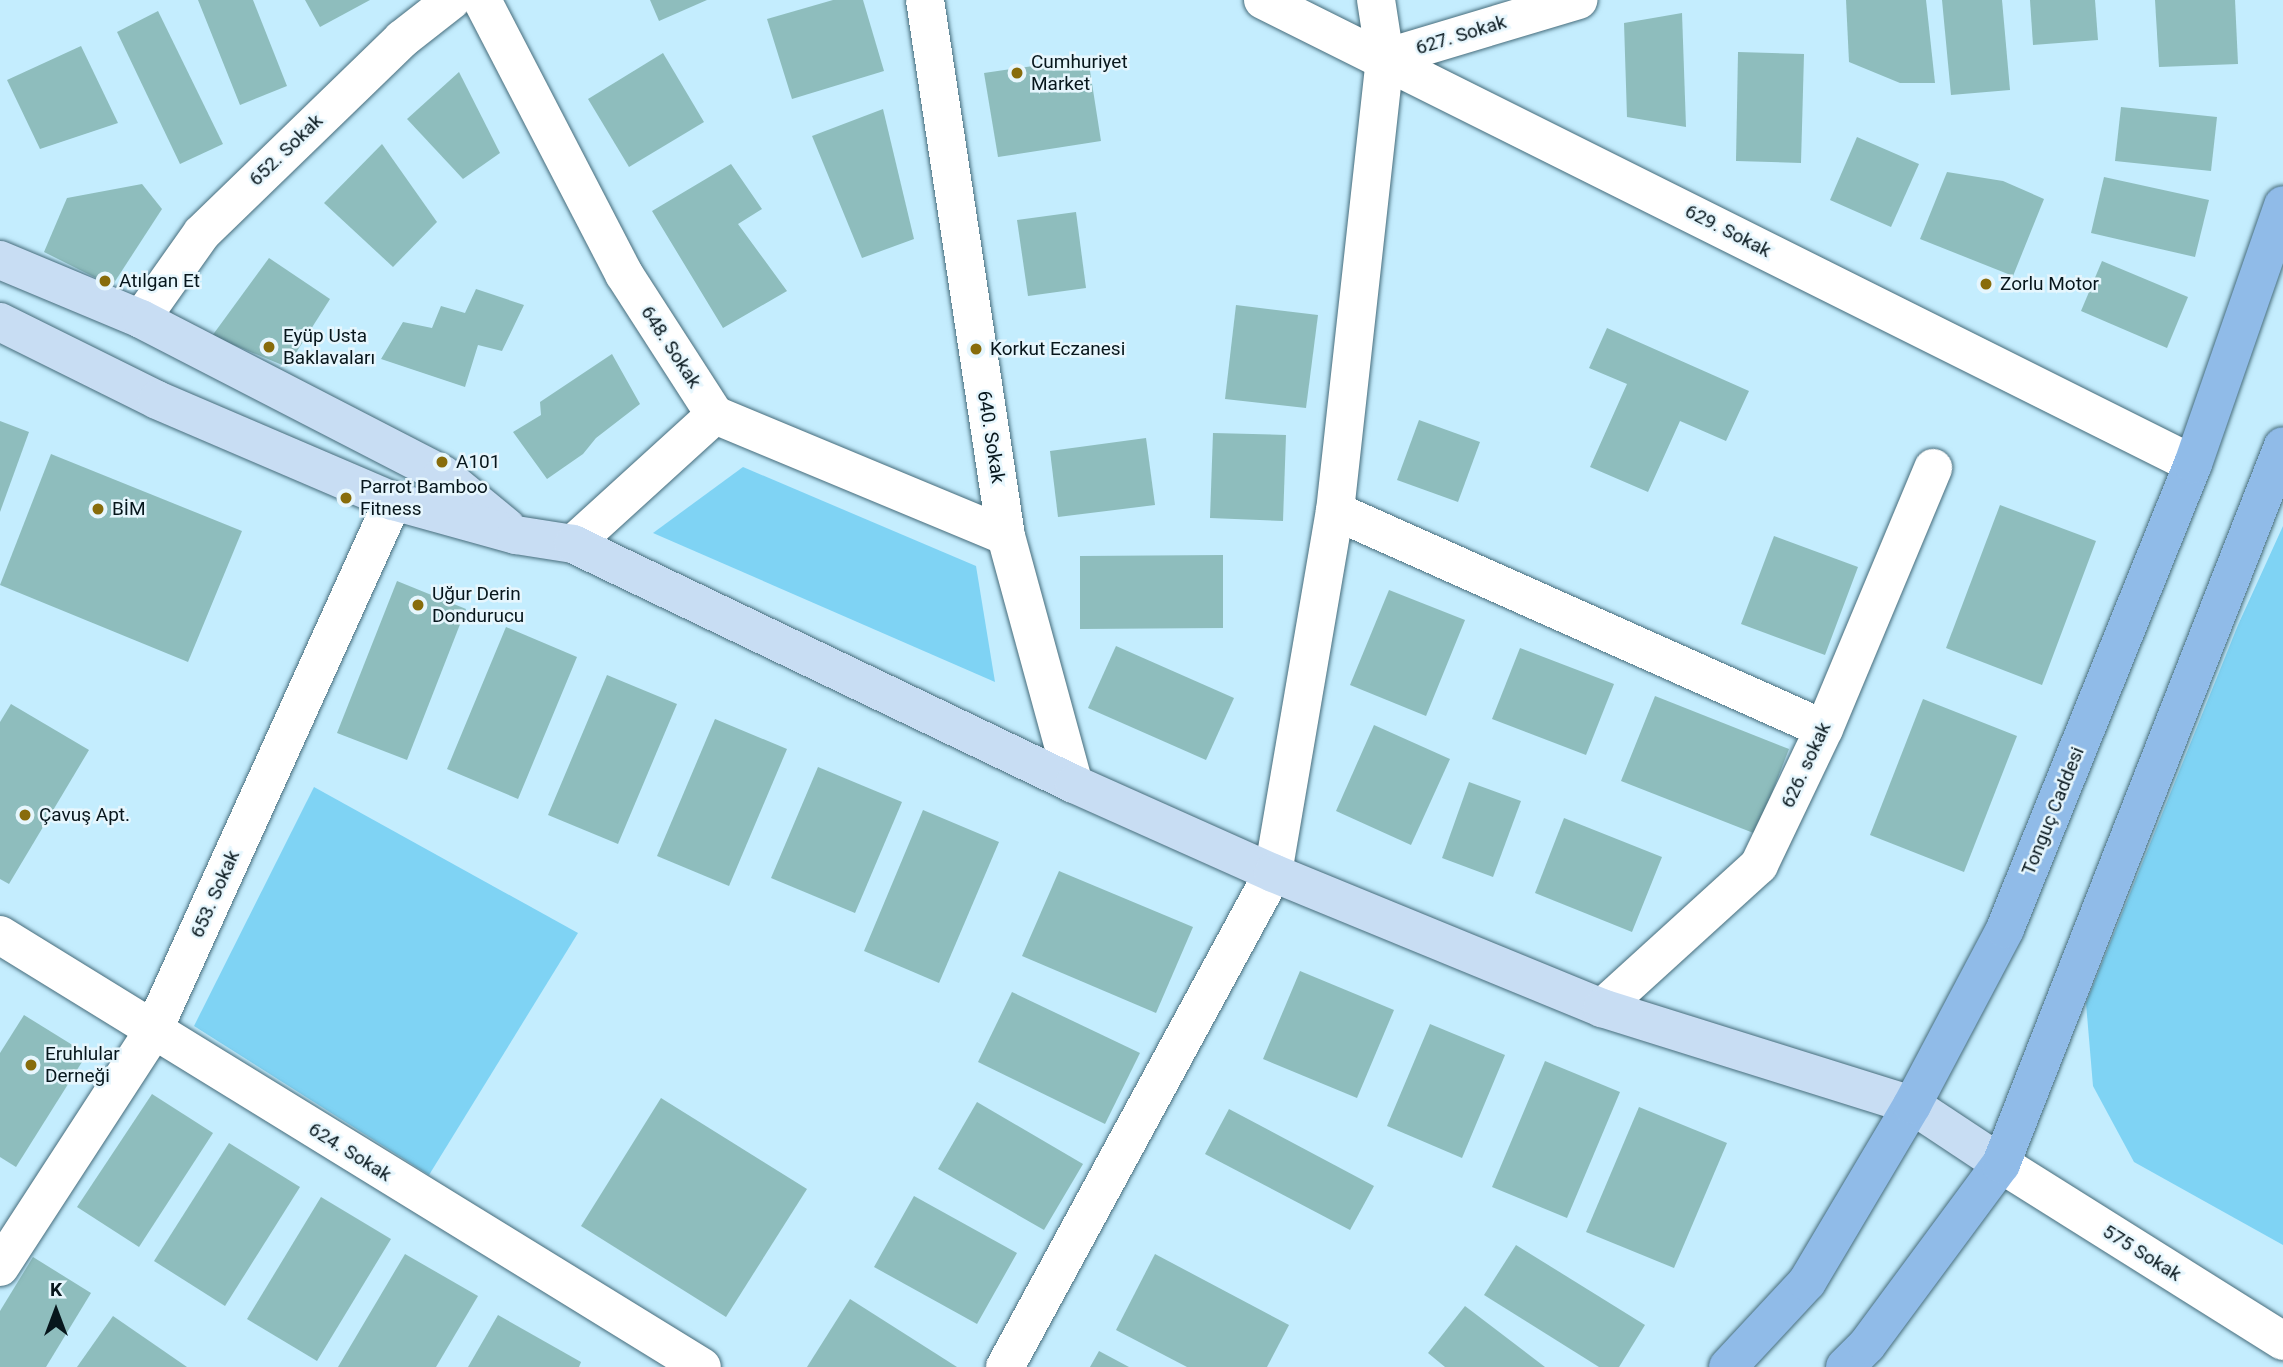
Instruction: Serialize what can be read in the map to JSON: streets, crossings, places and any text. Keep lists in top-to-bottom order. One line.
{"streets":{"main road":["Tonguç Caddesi"],"street":["627. Sokak","652. Sokak","629. Sokak","648. Sokak","640. Sokak","626. sokak","653. Sokak","624. Sokak","575 Sokak"]},"crossings":[["627. Sokak","629. Sokak"],["629. Sokak","Tonguç Caddesi"],["653. Sokak","624. Sokak"]],"places":["Cumhuriyet Market","Atılgan Et","Zorlu Motor","Eyüp Usta Baklavaları","Korkut Eczanesi","A101","Parrot Bamboo Fitness","BİM","Uğur Derin Dondurucu","Çavuş Apt.","Eruhlular Derneği"],"north":"top"}
